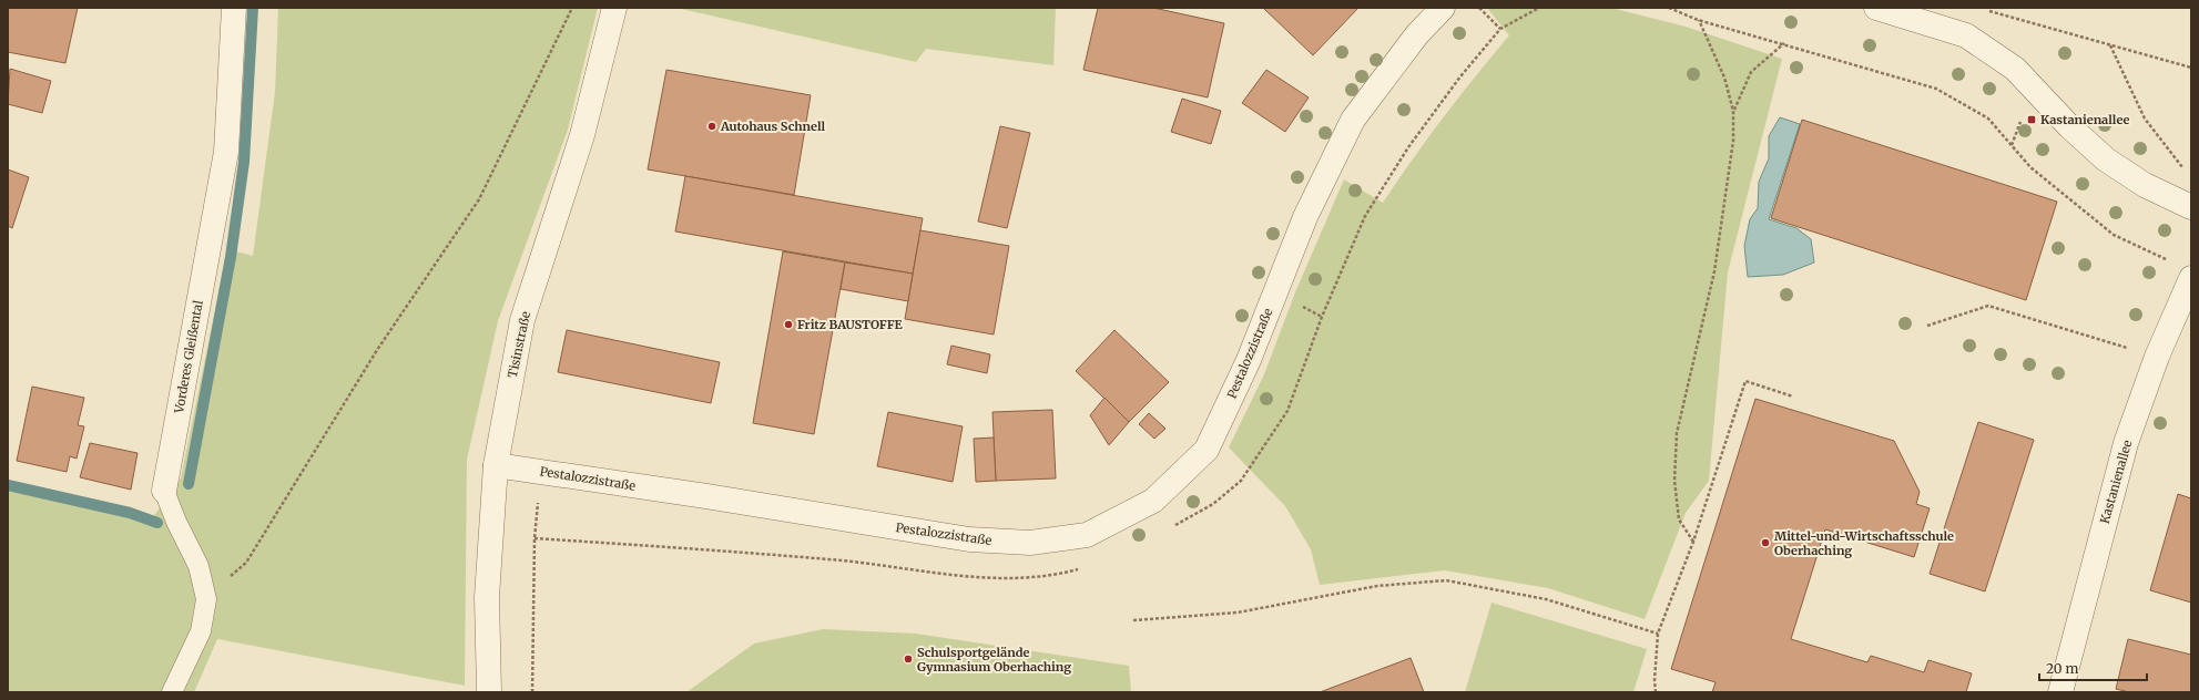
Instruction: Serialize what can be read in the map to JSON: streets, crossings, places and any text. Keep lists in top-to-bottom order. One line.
{"streets":{"street":["Tisinstraße","Pestalozzistraße","Vorderes Gleißental","Kastanienallee"]},"crossings":[["Tisinstraße","Pestalozzistraße"]],"places":{"transit":["Kastanienallee"],"other":["Autohaus Schnell","Fritz BAUSTOFFE","Mittel-und-Wirtschaftsschule Oberhaching","Schulsportgelände Gymnasium Oberhaching"]},"scale_bar":"20 m"}
